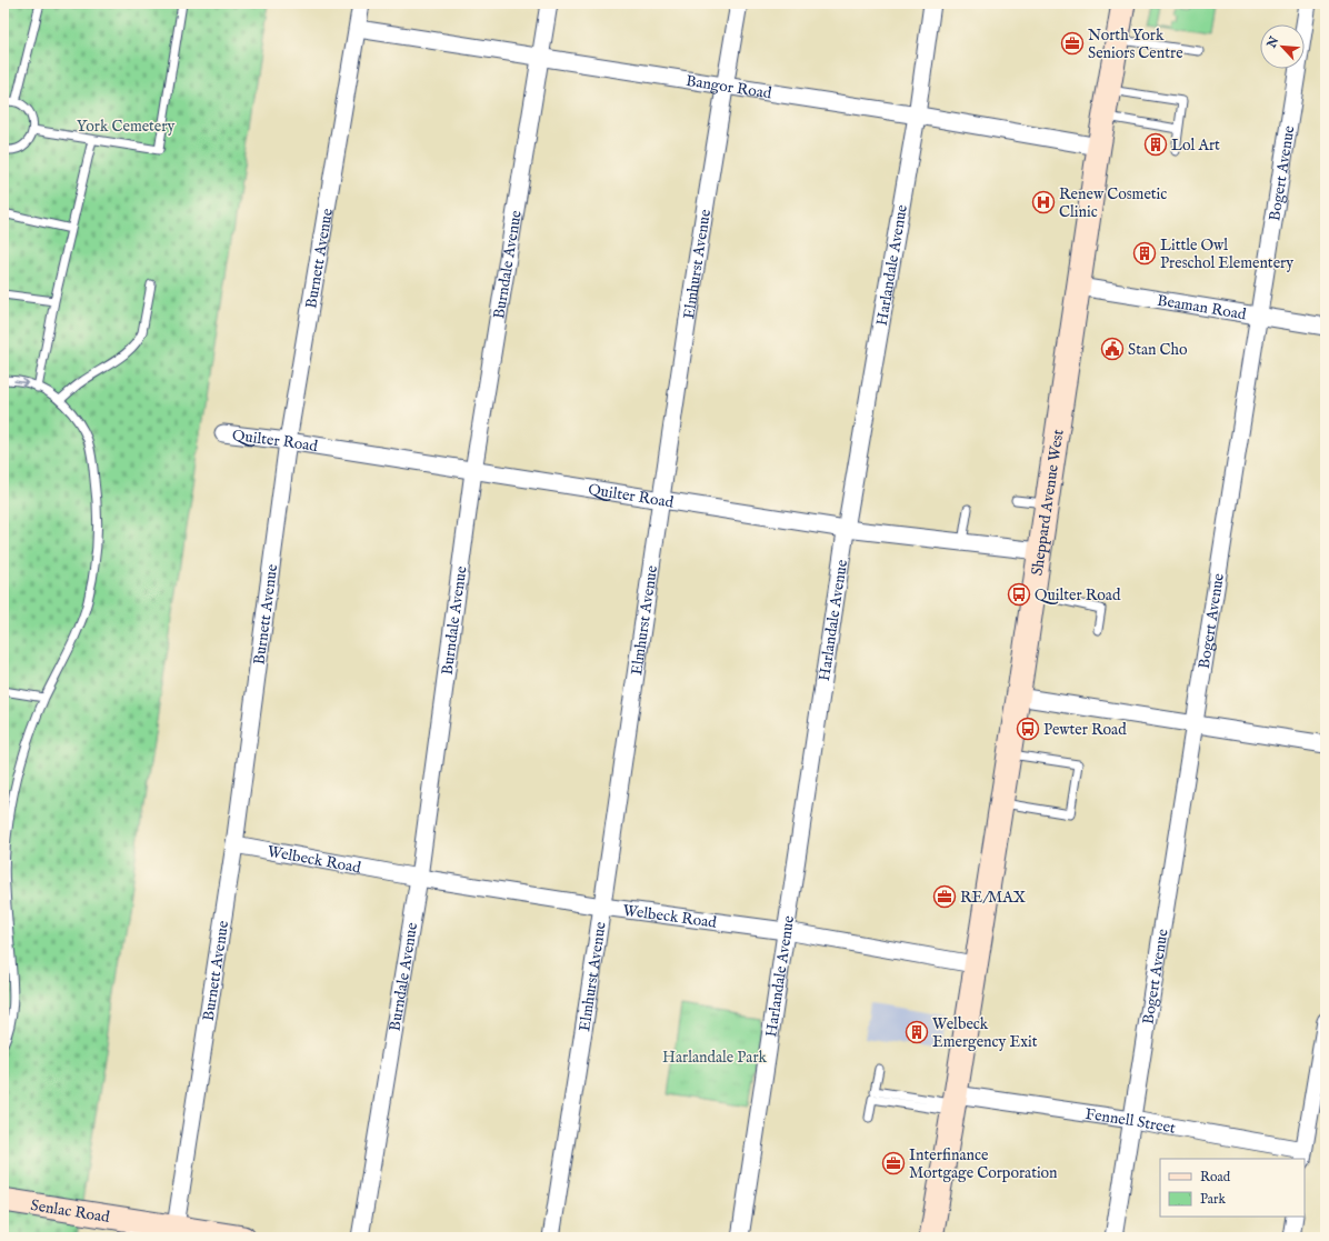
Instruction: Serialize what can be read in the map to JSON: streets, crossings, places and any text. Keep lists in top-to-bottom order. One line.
{"streets":{"main road":["Sheppard Avenue West","Senlac Road"],"street":["Bangor Road","Bogert Avenue","Burnett Avenue","Burndale Avenue","Elmhurst Avenue","Harlandale Avenue","Beaman Road","Quilter Road","Welbeck Road","Fennell Street"]},"crossings":[["Bangor Road","Burnett Avenue"],["Bangor Road","Burndale Avenue"],["Bangor Road","Elmhurst Avenue"],["Bangor Road","Harlandale Avenue"],["Bangor Road","Sheppard Avenue West"],["Bogert Avenue","Beaman Road"],["Bogert Avenue","Fennell Street"],["Burnett Avenue","Quilter Road"],["Burnett Avenue","Welbeck Road"],["Burnett Avenue","Senlac Road"],["Burndale Avenue","Quilter Road"],["Burndale Avenue","Welbeck Road"],["Elmhurst Avenue","Quilter Road"],["Elmhurst Avenue","Welbeck Road"],["Harlandale Avenue","Quilter Road"],["Harlandale Avenue","Welbeck Road"],["Beaman Road","Sheppard Avenue West"],["Quilter Road","Sheppard Avenue West"],["Sheppard Avenue West","Welbeck Road"],["Sheppard Avenue West","Fennell Street"]],"parks":["York Cemetery","Harlandale Park"],"places":{"office":["North York Seniors Centre","RE/MAX","Interfinance Mortgage Corporation"],"building":["Lol Art","Little Owl Preschol Elementery","Welbeck Emergency Exit"],"hospital":["Renew Cosmetic Clinic"],"public building":["Stan Cho"],"bus stop":["Quilter Road","Pewter Road"]},"legend":["Road","Park"],"north":"top left"}
